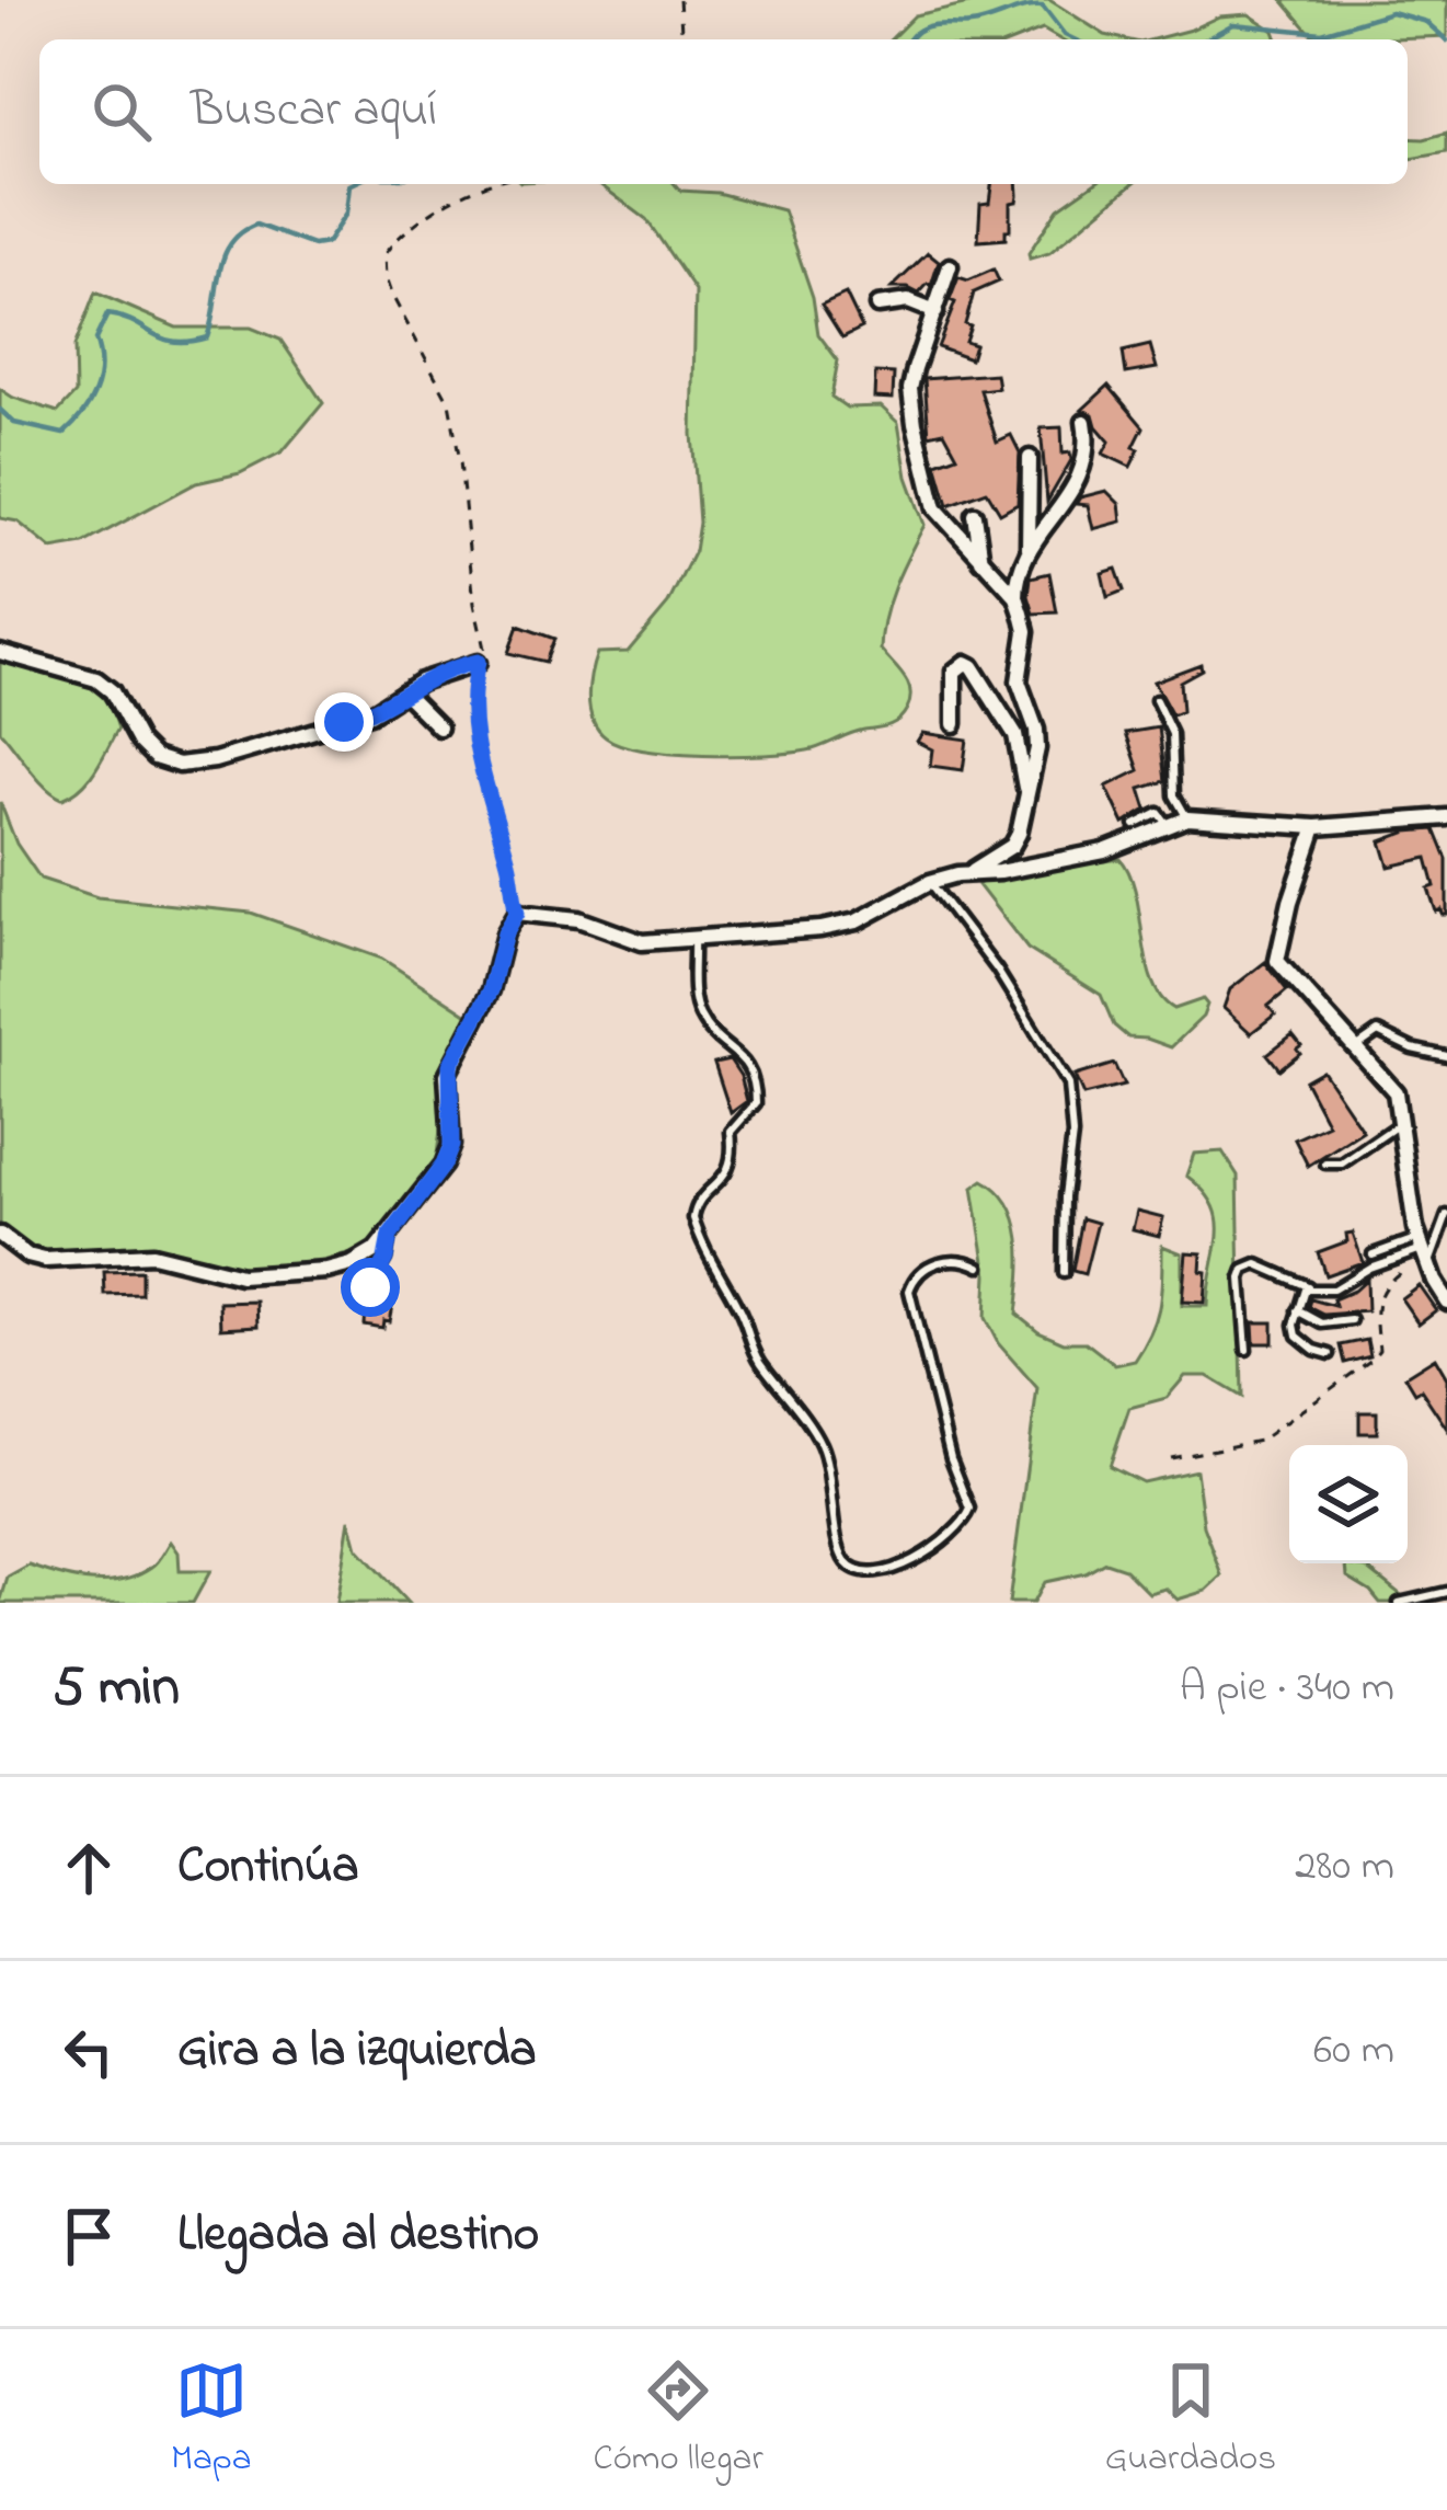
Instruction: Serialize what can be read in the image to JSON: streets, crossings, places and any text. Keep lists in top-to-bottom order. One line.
{"page":{"search":"Buscar aquí","heading":["5 min","A pie · 340 m"],"list":[["Continúa","280 m"],["Gira a la izquierda","60 m"],"Llegada al destino"],"nav":["Mapa","Cómo llegar","Guardados"]}}
